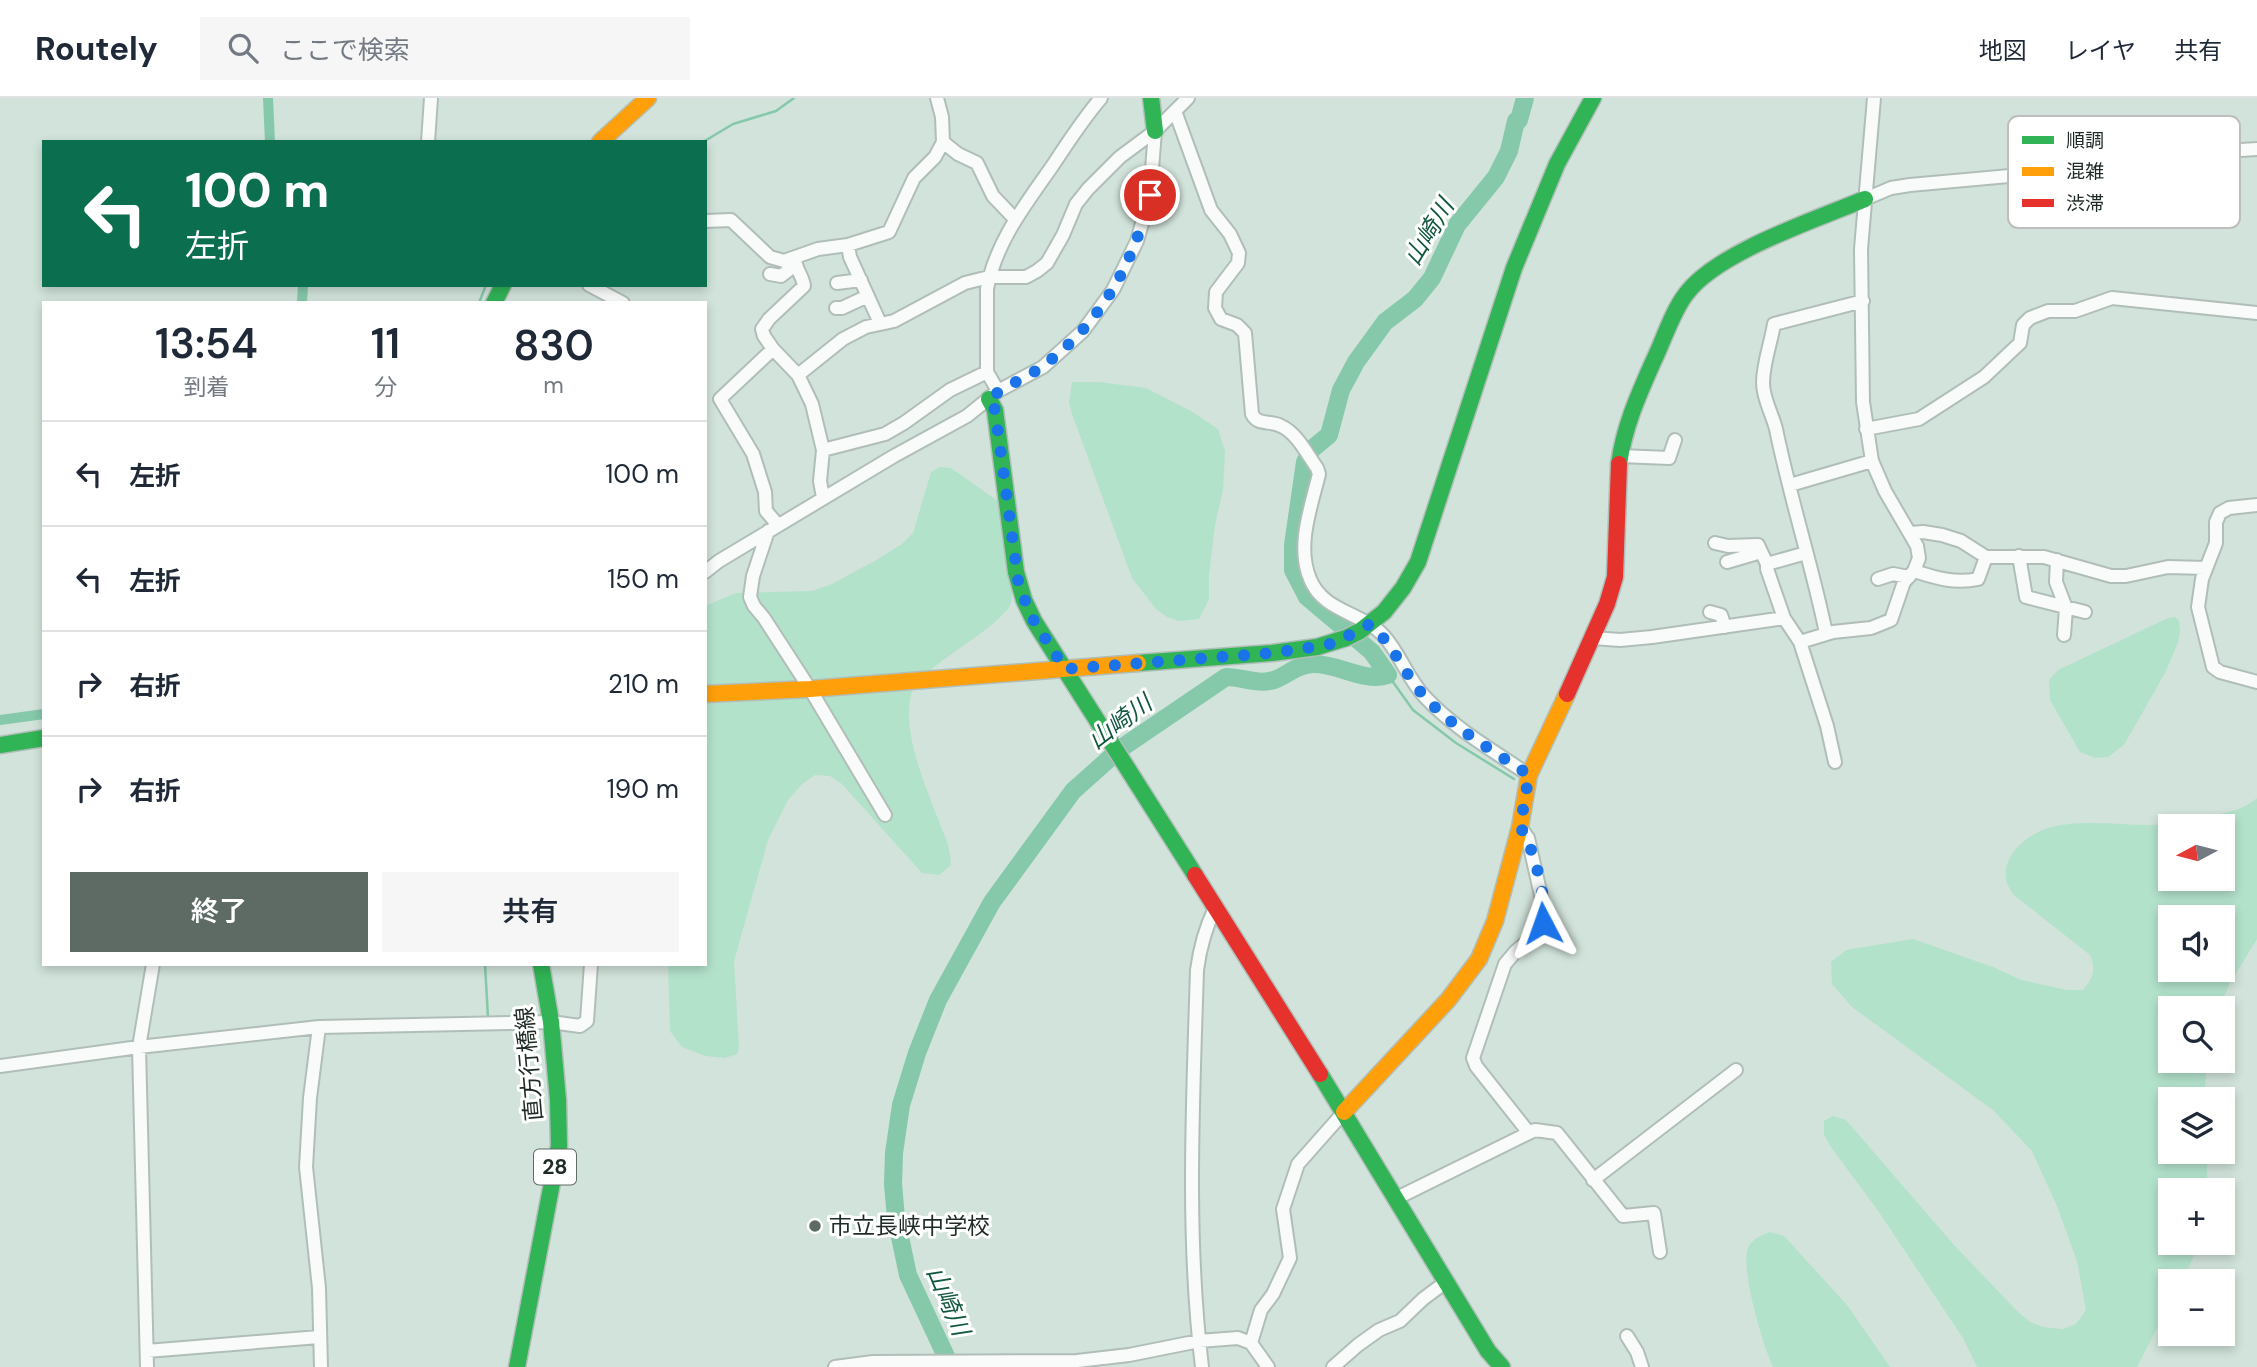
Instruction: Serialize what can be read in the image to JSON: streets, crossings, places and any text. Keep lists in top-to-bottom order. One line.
{"streets":{"street":["直方行橋線","28"]},"water":["山崎川"],"places":["市立長峡中学校"],"legend":["順調","混雑","渋滞"],"north":"left","page":{"header":"Routely","search":"ここで検索","nav":["地図","レイヤ","共有"],"turn":["100 m","左折"],"eta":["13:54","到着","11","分","830","m"],"list":[{"name":"左折","value":"100 m"},{"name":"左折","value":"150 m"},{"name":"右折","value":"210 m"},{"name":"右折","value":"190 m"}],"map_buttons":["+","−"],"buttons":["終了","共有"]}}
